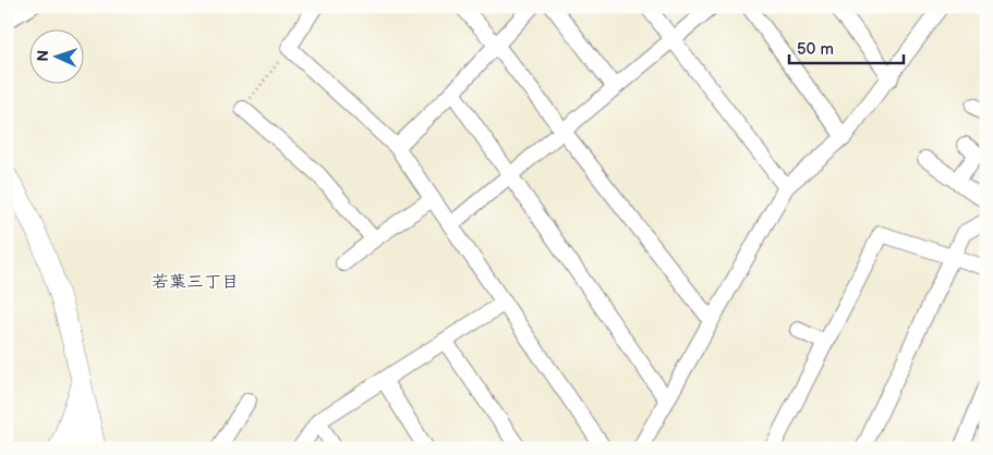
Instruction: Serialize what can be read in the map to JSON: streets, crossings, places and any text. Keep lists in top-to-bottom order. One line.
{"districts":["若葉三丁目"],"scale_bar":"50 m","north":"left"}
